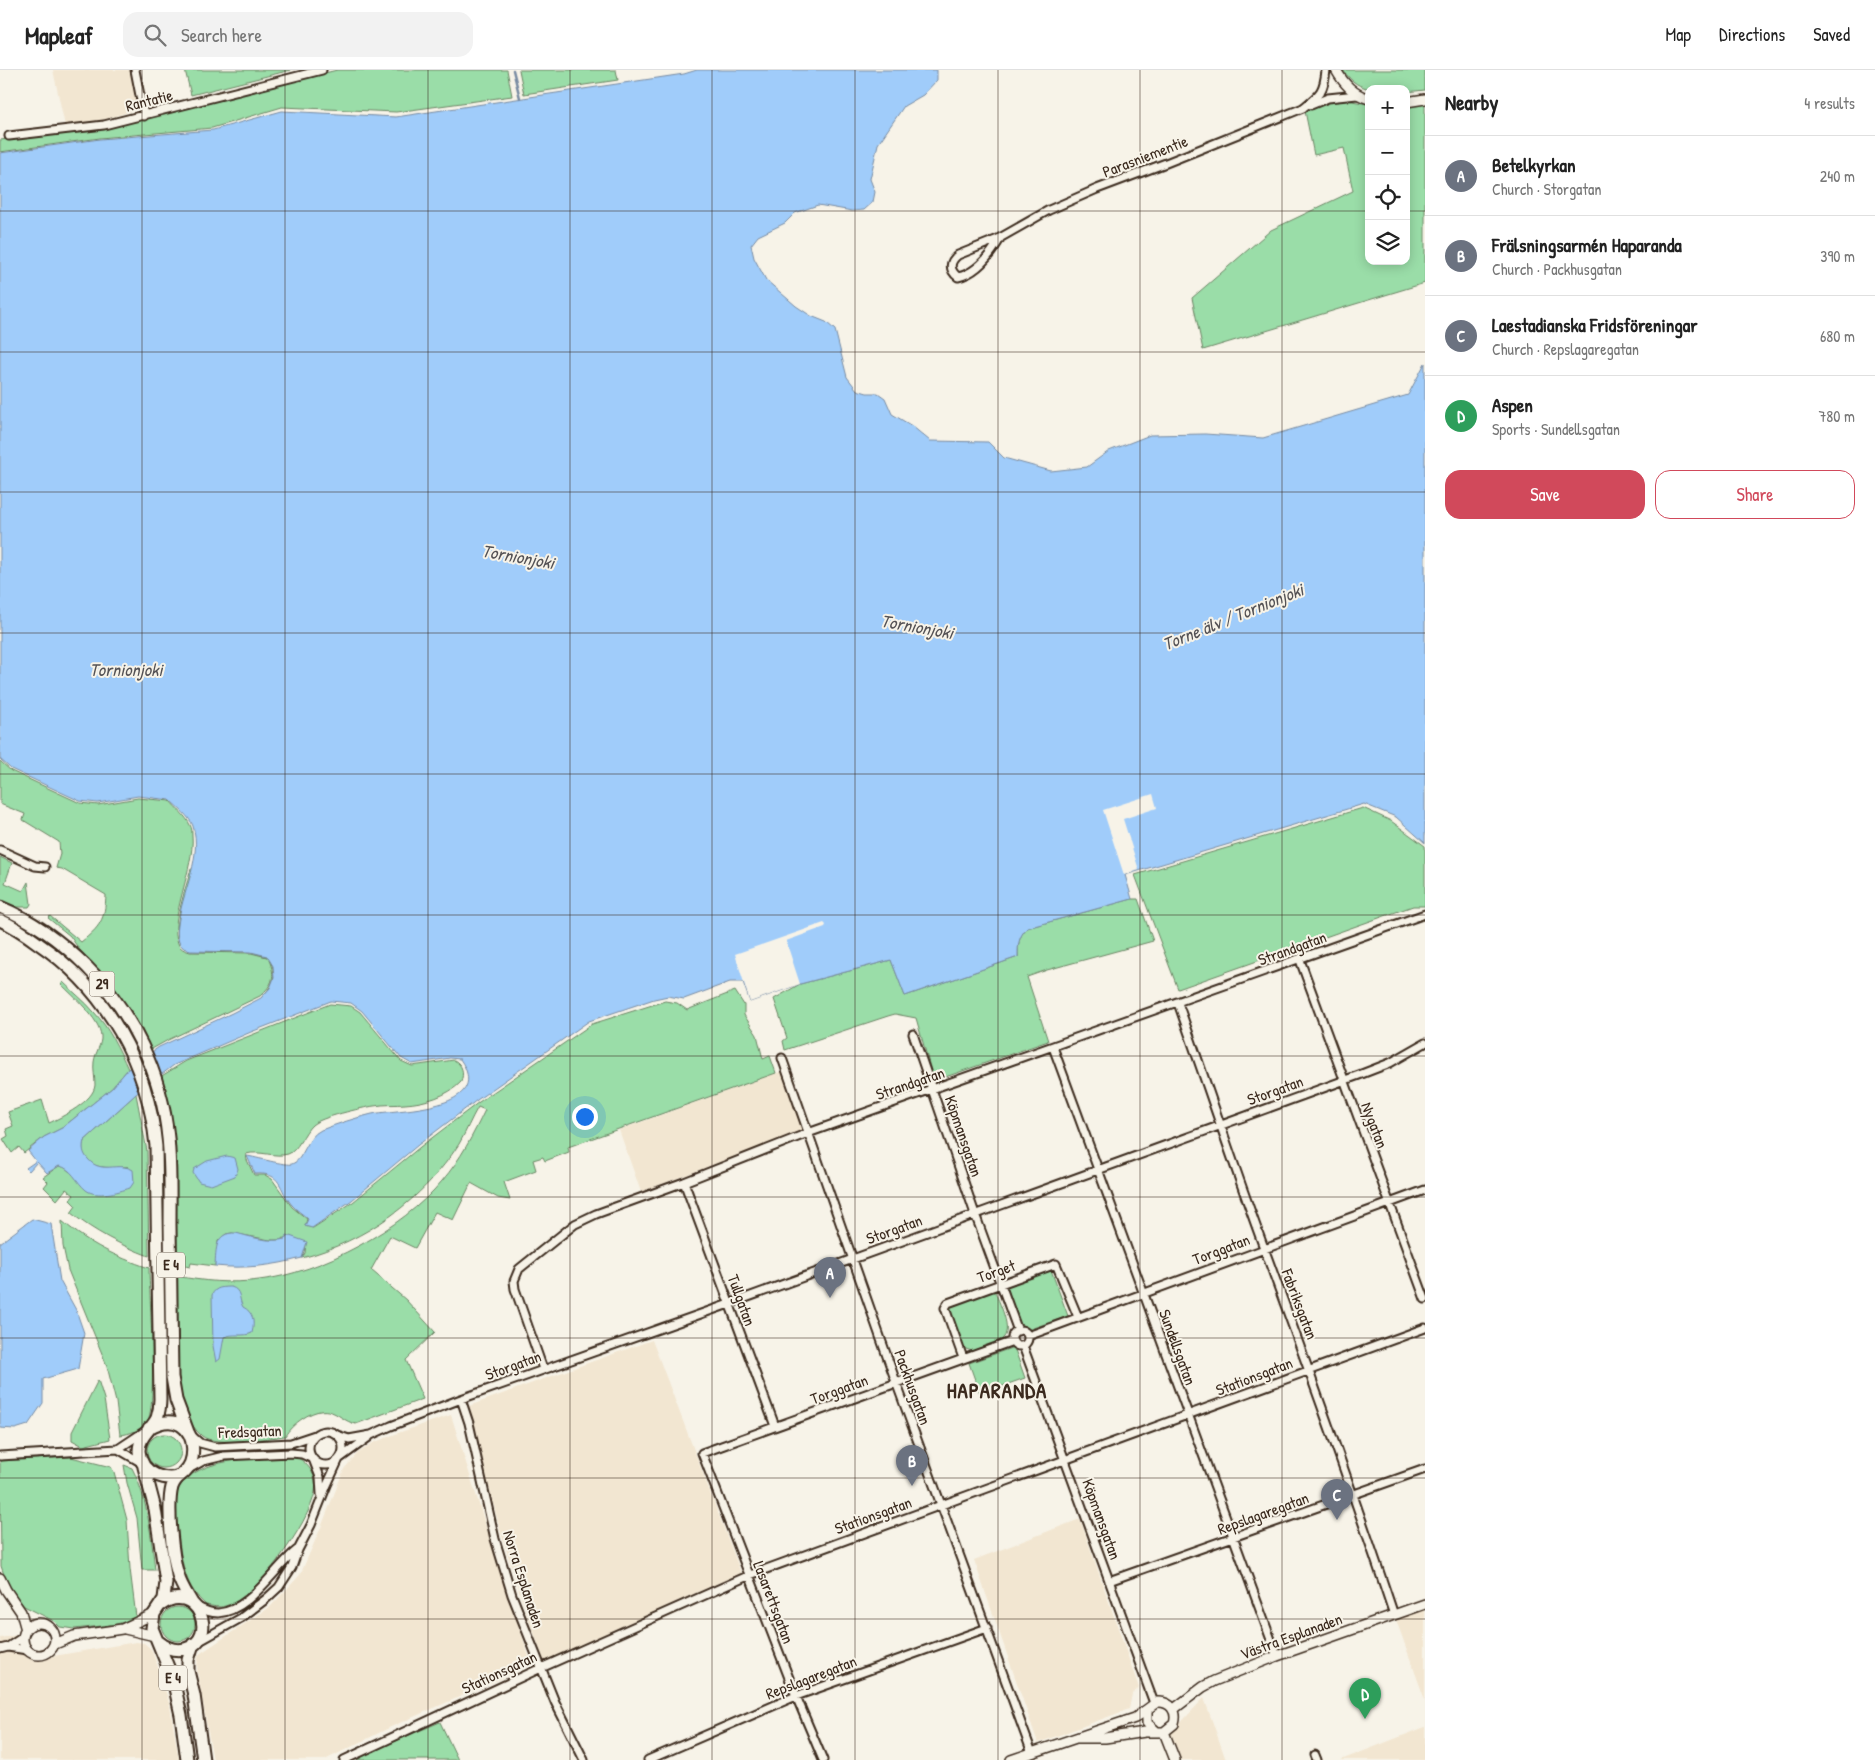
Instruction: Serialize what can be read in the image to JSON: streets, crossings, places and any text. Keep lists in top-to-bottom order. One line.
{"streets":{"highway":["29","E 4"],"street":["Rantatie","Parasniementie","Strandgatan","Storgatan","Nygatan","Köpmansgatan","Torggatan","Torget","Tullgatan","Fabriksgatan","Sundellsgatan","Stationsgatan","Packhusgatan","Fredsgatan","Repslagaregatan","Norra Esplanaden","Lasarettsgatan","Västra Esplanaden"]},"crossings":[["Strandgatan","Storgatan"],["Strandgatan","Nygatan"],["Strandgatan","Köpmansgatan"],["Strandgatan","Tullgatan"],["Strandgatan","Fabriksgatan"],["Strandgatan","Sundellsgatan"],["Strandgatan","Packhusgatan"],["29","E 4"],["Storgatan","Nygatan"],["Storgatan","Köpmansgatan"],["Storgatan","E 4"],["Storgatan","Tullgatan"],["Storgatan","Fabriksgatan"],["Storgatan","Sundellsgatan"],["Storgatan","Packhusgatan"],["Storgatan","Fredsgatan"],["Storgatan","Norra Esplanaden"],["Nygatan","Torggatan"],["Köpmansgatan","Torggatan"],["Köpmansgatan","Torget"],["Köpmansgatan","Stationsgatan"],["Köpmansgatan","Repslagaregatan"],["Köpmansgatan","Västra Esplanaden"],["Torggatan","Torget"],["Torggatan","Tullgatan"],["Torggatan","Fabriksgatan"],["Torggatan","Sundellsgatan"],["Torggatan","Packhusgatan"],["Torggatan","Lasarettsgatan"],["E 4","Fredsgatan"],["Fabriksgatan","Stationsgatan"],["Fabriksgatan","Repslagaregatan"],["Fabriksgatan","Västra Esplanaden"],["Sundellsgatan","Stationsgatan"],["Sundellsgatan","Repslagaregatan"],["Sundellsgatan","Västra Esplanaden"],["Stationsgatan","Packhusgatan"],["Stationsgatan","Norra Esplanaden"],["Stationsgatan","Lasarettsgatan"],["Packhusgatan","Repslagaregatan"],["Repslagaregatan","Lasarettsgatan"]],"districts":["HAPARANDA"],"water":["Tornionjoki","Torne älv / Tornionjoki"],"page":{"header":"Mapleaf","search":"Search here","nav":["Map","Directions","Saved"],"heading":["Nearby","4 results"],"map_buttons":["+","−"],"list":[{"mark":"A","name":"Betelkyrkan","note":"Church · Storgatan","value":"240 m"},{"mark":"B","name":"Frälsningsarmén Haparanda","note":"Church · Packhusgatan","value":"390 m"},{"mark":"C","name":"Laestadianska Fridsföreningar","note":"Church · Repslagaregatan","value":"680 m"},{"mark":"D","name":"Aspen","note":"Sports · Sundellsgatan","value":"780 m"}],"buttons":["Save","Share"],"pins":["A","B","C","D"]}}
